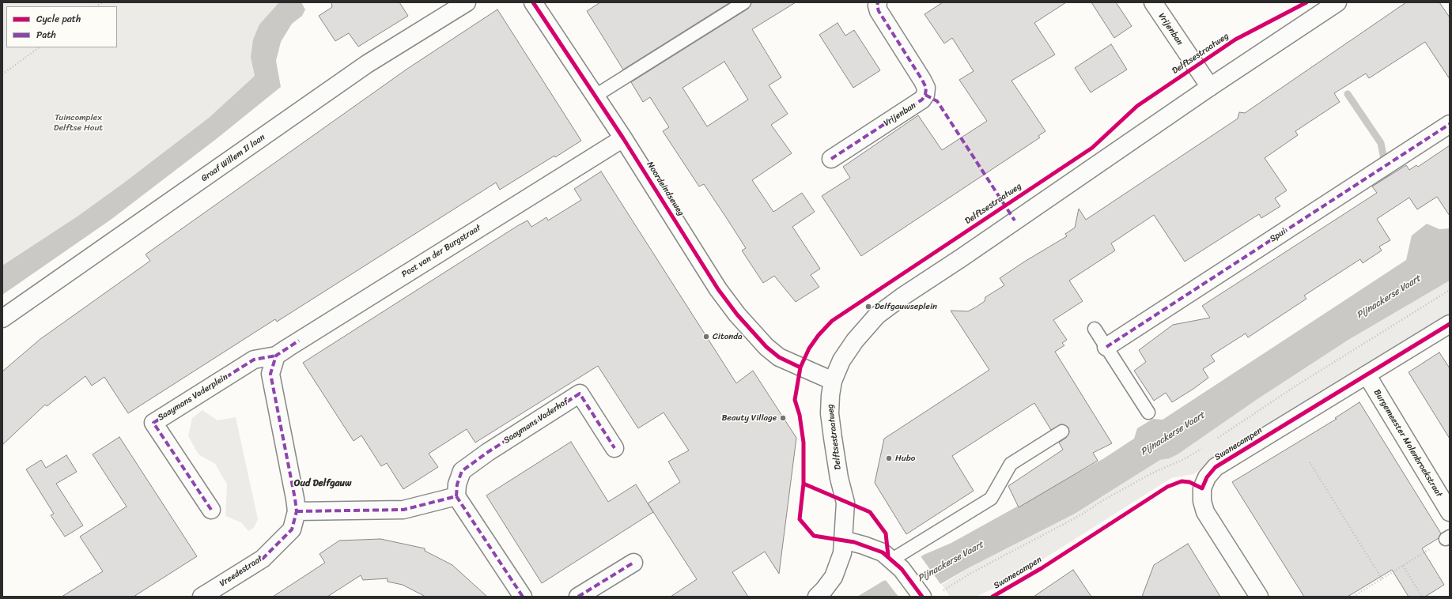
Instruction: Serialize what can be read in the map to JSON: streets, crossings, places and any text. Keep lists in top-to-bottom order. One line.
{"streets":{"street":["Vrijenban","Delftsestraatweg","Graaf Willem II laan","Noordeindseweg","Spui","Post van der Burgstraat","Saaymans Vaderplein","Saaymans Vaderhof","Burgemeester Molenbroekstraat","Swanecampen","Vreedestraat"]},"crossings":[["Vrijenban","Delftsestraatweg"],["Delftsestraatweg","Noordeindseweg"],["Noordeindseweg","Post van der Burgstraat"],["Post van der Burgstraat","Saaymans Vaderplein"],["Burgemeester Molenbroekstraat","Swanecampen"]],"districts":["Oud Delfgauw"],"water":["Pijnackerse Vaart"],"parks":["Tuincomplex Delftse Hout"],"places":["Delfgauwseplein","Citonda","Beauty Village","Hubo"],"legend":["Cycle path","Path"]}
